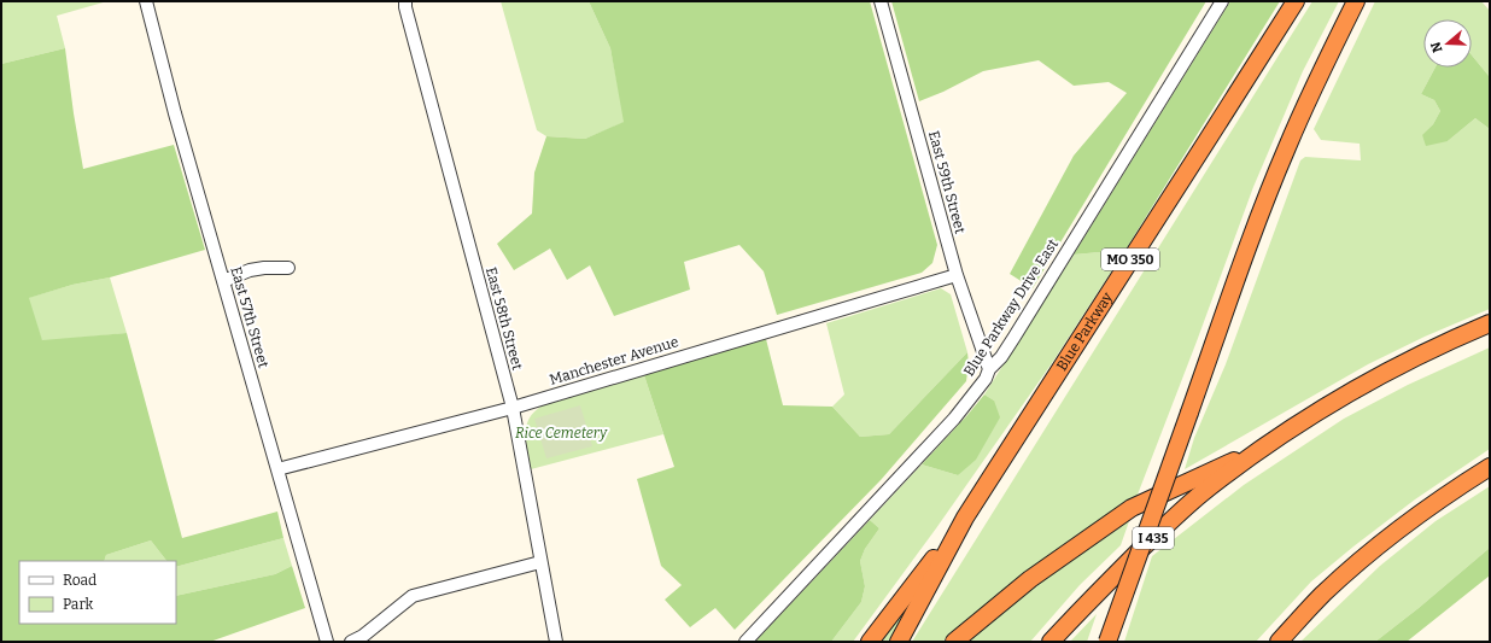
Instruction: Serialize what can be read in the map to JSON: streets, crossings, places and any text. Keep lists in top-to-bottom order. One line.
{"streets":{"highway":["MO 350","Blue Parkway","I 435"],"street":["East 59th Street","Blue Parkway Drive East","East 57th Street","East 58th Street","Manchester Avenue"]},"crossings":[["East 59th Street","Blue Parkway Drive East"],["East 59th Street","Manchester Avenue"],["East 57th Street","Manchester Avenue"],["East 58th Street","Manchester Avenue"]],"parks":["Rice Cemetery"],"legend":["Road","Park"],"north":"left"}
